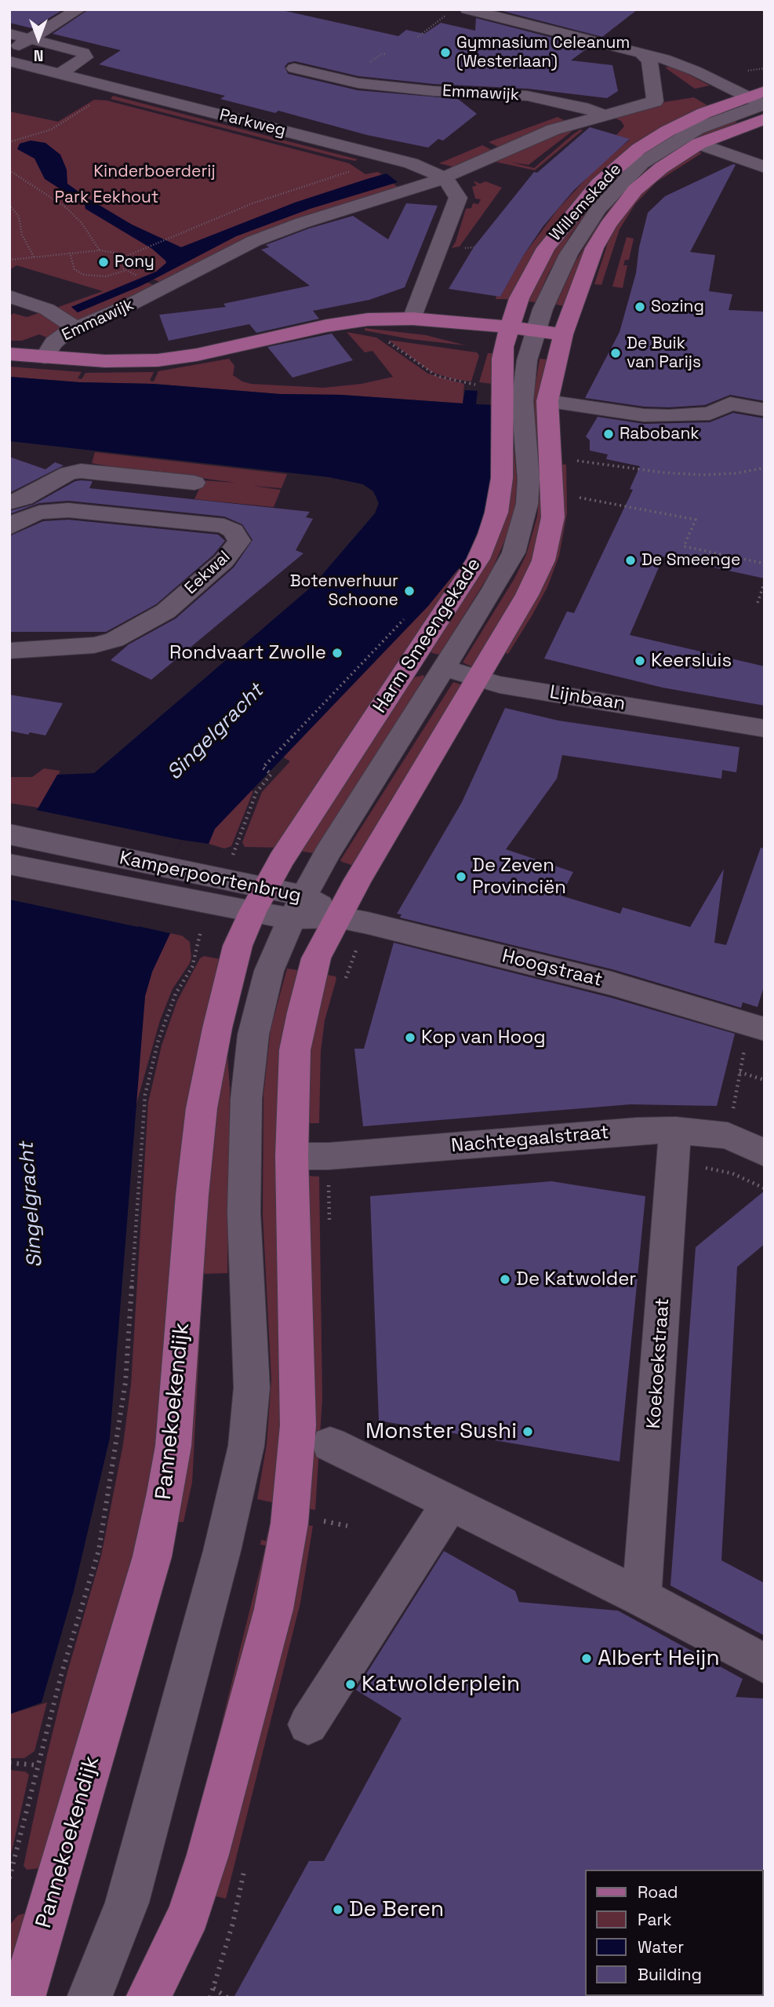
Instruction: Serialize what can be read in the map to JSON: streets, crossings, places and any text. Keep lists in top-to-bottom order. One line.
{"streets":{"main road":["Emmawijk","Willemskade","Harm Smeengekade","Pannekoekendijk"],"street":["Parkweg","Eekwal","Lijnbaan","Kamperpoortenbrug","Hoogstraat","Nachtegaalstraat","Koekoekstraat"]},"crossings":[["Emmawijk","Parkweg"],["Emmawijk","Willemskade"],["Emmawijk","Harm Smeengekade"],["Willemskade","Harm Smeengekade"],["Harm Smeengekade","Lijnbaan"],["Harm Smeengekade","Kamperpoortenbrug"],["Harm Smeengekade","Pannekoekendijk"],["Kamperpoortenbrug","Hoogstraat"],["Kamperpoortenbrug","Pannekoekendijk"],["Nachtegaalstraat","Koekoekstraat"]],"water":["Singelgracht"],"parks":["Kinderboerderij","Park Eekhout"],"places":["Gymnasium Celeanum (Westerlaan)","Pony","Sozing","De Buik van Parijs","Rabobank","De Smeenge","Botenverhuur Schoone","Rondvaart Zwolle","Keersluis","De Zeven Provinciën","Kop van Hoog","De Katwolder","Monster Sushi","Albert Heijn","Katwolderplein","De Beren"],"legend":["Road","Park","Water","Building"],"north":"bottom"}
